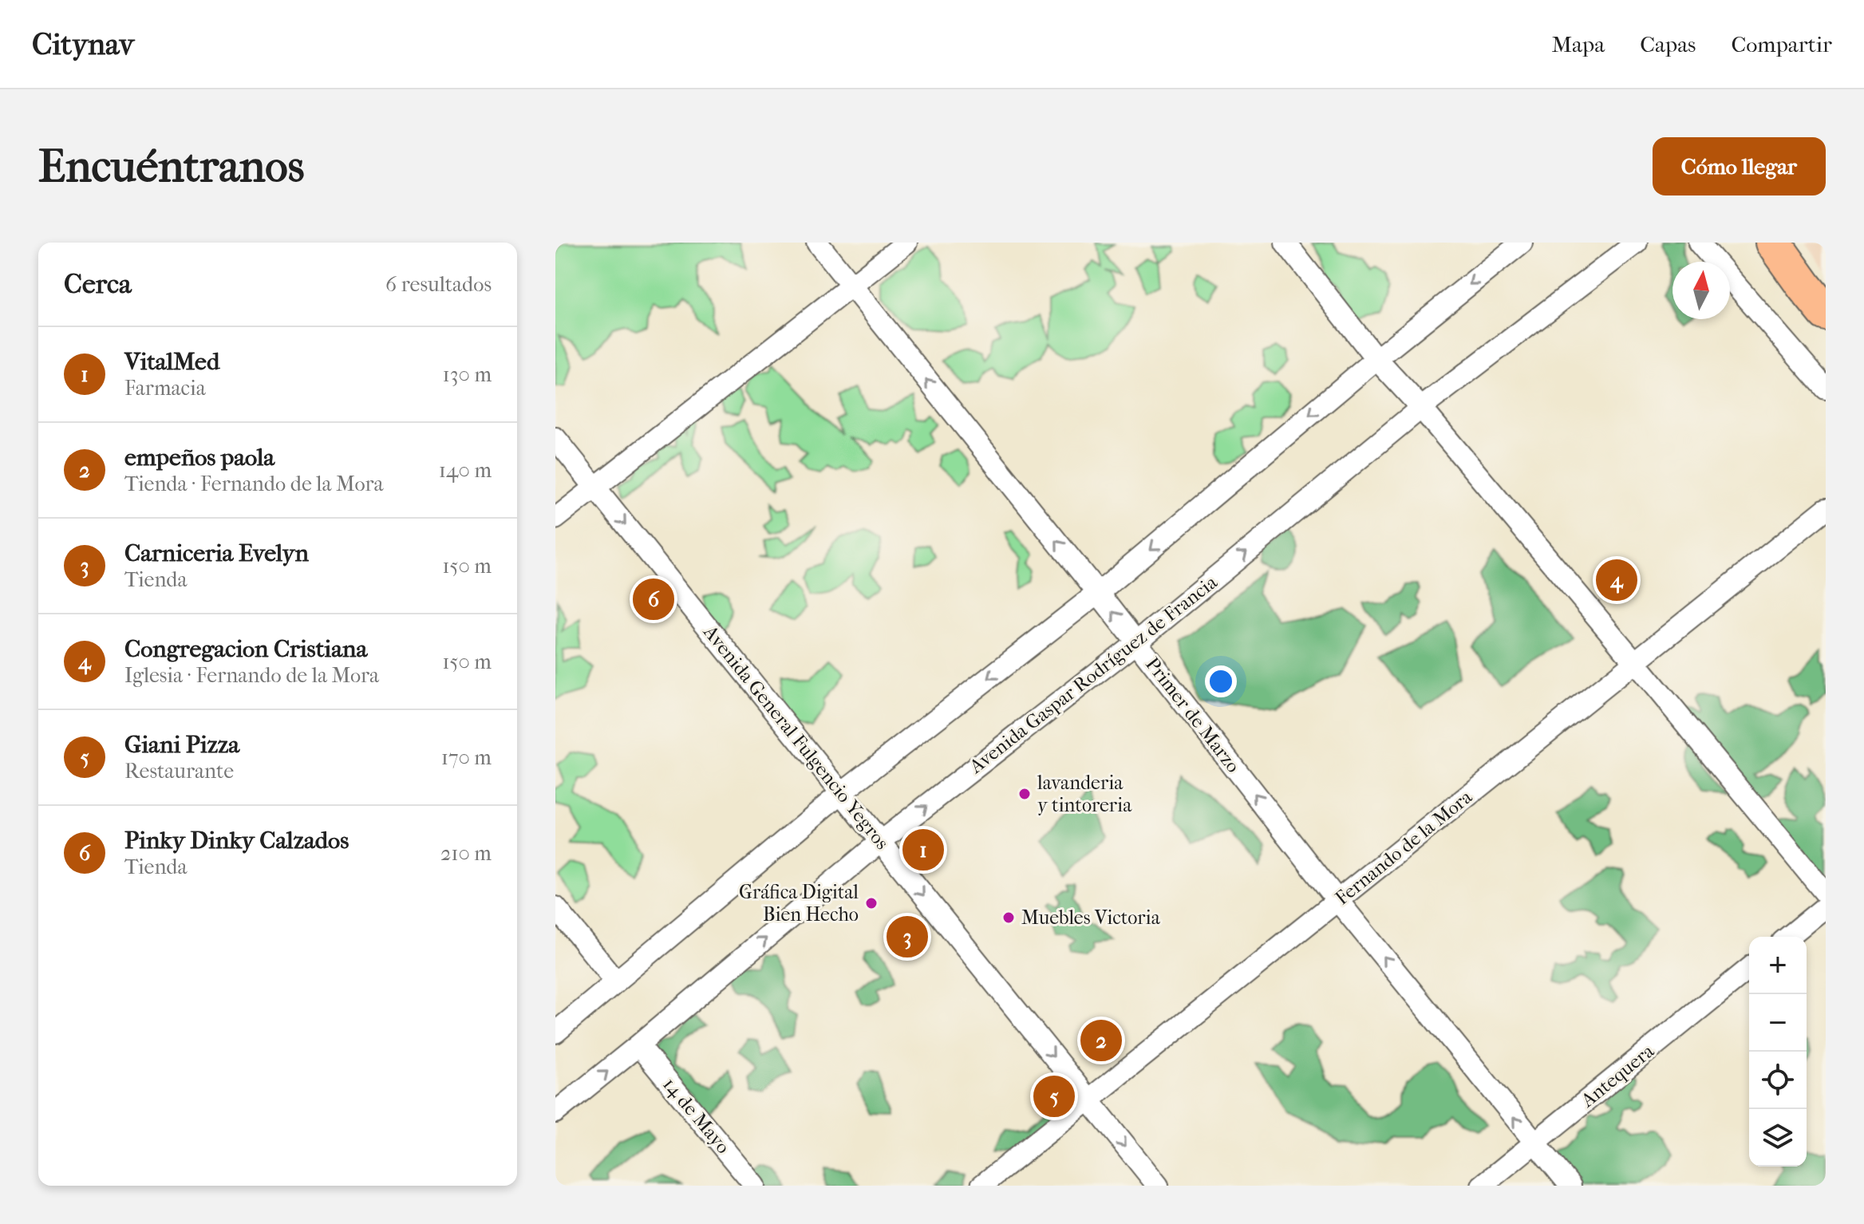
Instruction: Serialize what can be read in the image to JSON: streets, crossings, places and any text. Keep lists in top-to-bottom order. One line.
{"streets":{"street":["Avenida Gaspar Rodríguez de Francia","Primer de Marzo","Avenida General Fulgencio Yegros","Fernando de la Mora","Antequera","14 de Mayo"]},"crossings":[["Avenida Gaspar Rodríguez de Francia","Primer de Marzo"],["Avenida Gaspar Rodríguez de Francia","Avenida General Fulgencio Yegros"],["Avenida Gaspar Rodríguez de Francia","14 de Mayo"],["Primer de Marzo","Fernando de la Mora"],["Primer de Marzo","Antequera"],["Avenida General Fulgencio Yegros","Fernando de la Mora"]],"one_way":["Primer de Marzo","Avenida General Fulgencio Yegros"],"places":["lavanderia y tintoreria","Gráfica Digital Bien Hecho","Muebles Victoria"],"north":"top","page":{"header":"Citynav","nav":["Mapa","Capas","Compartir"],"buttons":"Cómo llegar","title":"Encuéntranos","heading":["Cerca","6 resultados"],"list":[{"mark":"1","name":"VitalMed","note":"Farmacia","value":"130 m"},{"mark":"2","name":"empeños paola","note":"Tienda · Fernando de la Mora","value":"140 m"},{"mark":"3","name":"Carniceria Evelyn","note":"Tienda","value":"150 m"},{"mark":"4","name":"Congregacion Cristiana","note":"Iglesia · Fernando de la Mora","value":"150 m"},{"mark":"5","name":"Giani Pizza","note":"Restaurante","value":"170 m"},{"mark":"6","name":"Pinky Dinky Calzados","note":"Tienda","value":"210 m"}],"pins":["4","6","1","3","2","5"],"map_buttons":["+","−"]}}
